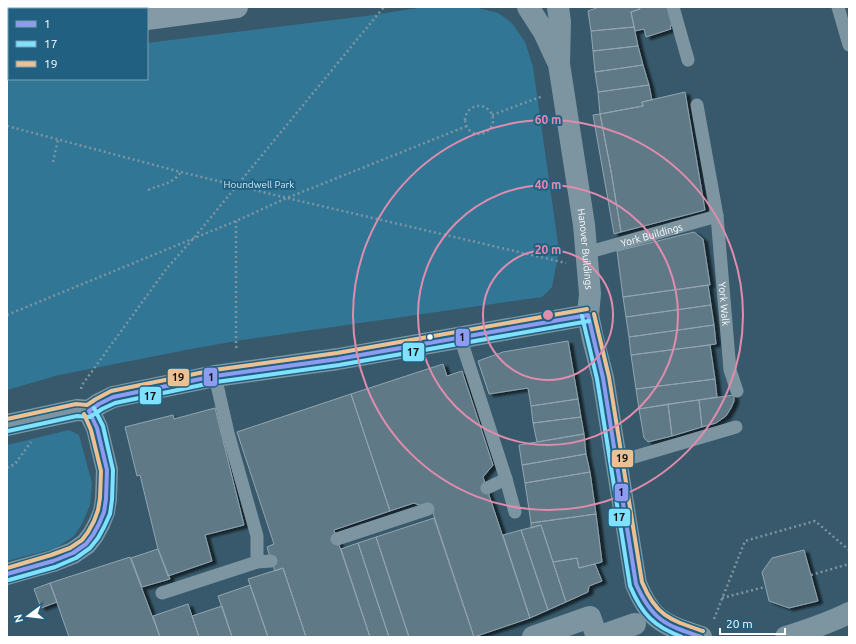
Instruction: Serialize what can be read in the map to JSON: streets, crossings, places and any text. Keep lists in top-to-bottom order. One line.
{"streets":{"street":["Hanover Buildings"],"lane":["York Buildings","York Walk"]},"crossings":[["York Buildings","Hanover Buildings"],["York Buildings","York Walk"]],"parks":["Houndwell Park"],"lines":["transit line 19","transit line 1","transit line 17"],"legend":["1","17","19"],"scale_bar":"20 m","north":"left","rings":["60 m","40 m","20 m"]}
